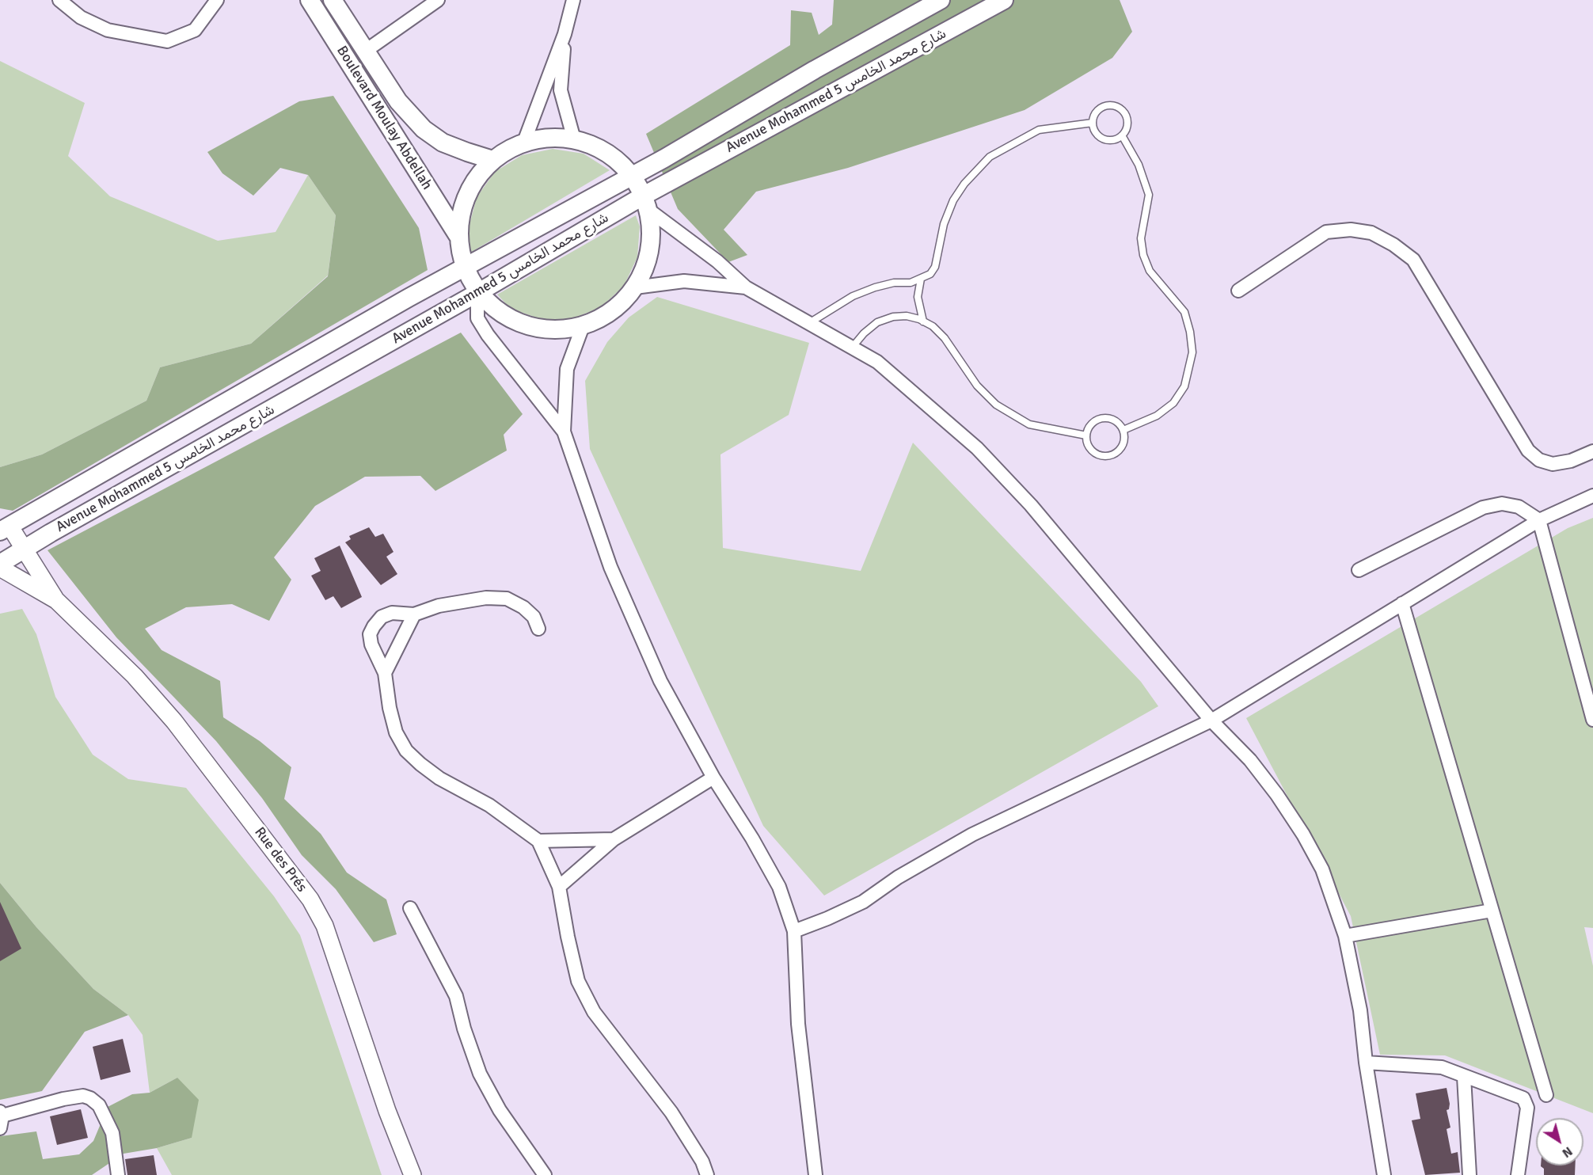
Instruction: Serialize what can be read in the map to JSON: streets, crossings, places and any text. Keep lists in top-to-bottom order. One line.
{"streets":{"main road":["Avenue Mohammed 5 شارع محمد الخامس","Boulevard Moulay Abdellah"],"street":["Rue des Prés"]},"crossings":[["Avenue Mohammed 5 شارع محمد الخامس","Rue des Prés"]],"north":"bottom right"}
